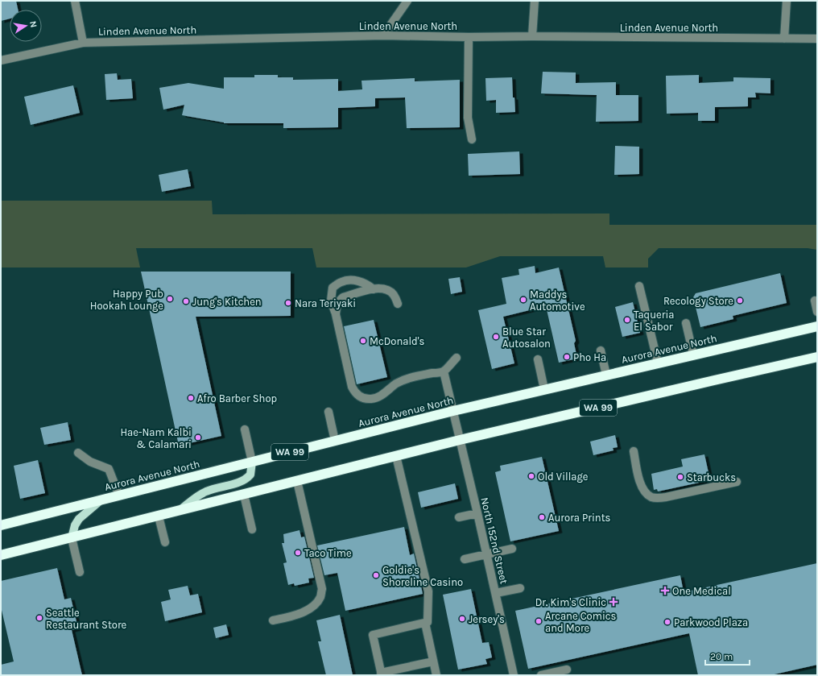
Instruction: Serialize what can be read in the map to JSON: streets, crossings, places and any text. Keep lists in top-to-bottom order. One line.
{"streets":{"highway":["Aurora Avenue North","WA 99"],"street":["Linden Avenue North","North 152nd Street"]},"crossings":[["Aurora Avenue North","North 152nd Street"],["WA 99","North 152nd Street"]],"places":{"other":["Happy Pub Hookah Lounge","Maddys Automotive","Recology Store","Jung's Kitchen","Nara Teriyaki","Taqueria El Sabor","Blue Star Autosalon","McDonald's","Pho Ha","Afro Barber Shop","Hae-Nam Kalbi & Calamari","Old Village","Starbucks","Aurora Prints","Taco Time","Goldie's Shoreline Casino","Seattle Restaurant Store","Jersey's","Arcane Comics and More","Parkwood Plaza"],"health":["One Medical","Dr. Kim's Clinic"]},"scale_bar":"20 m","north":"right"}
